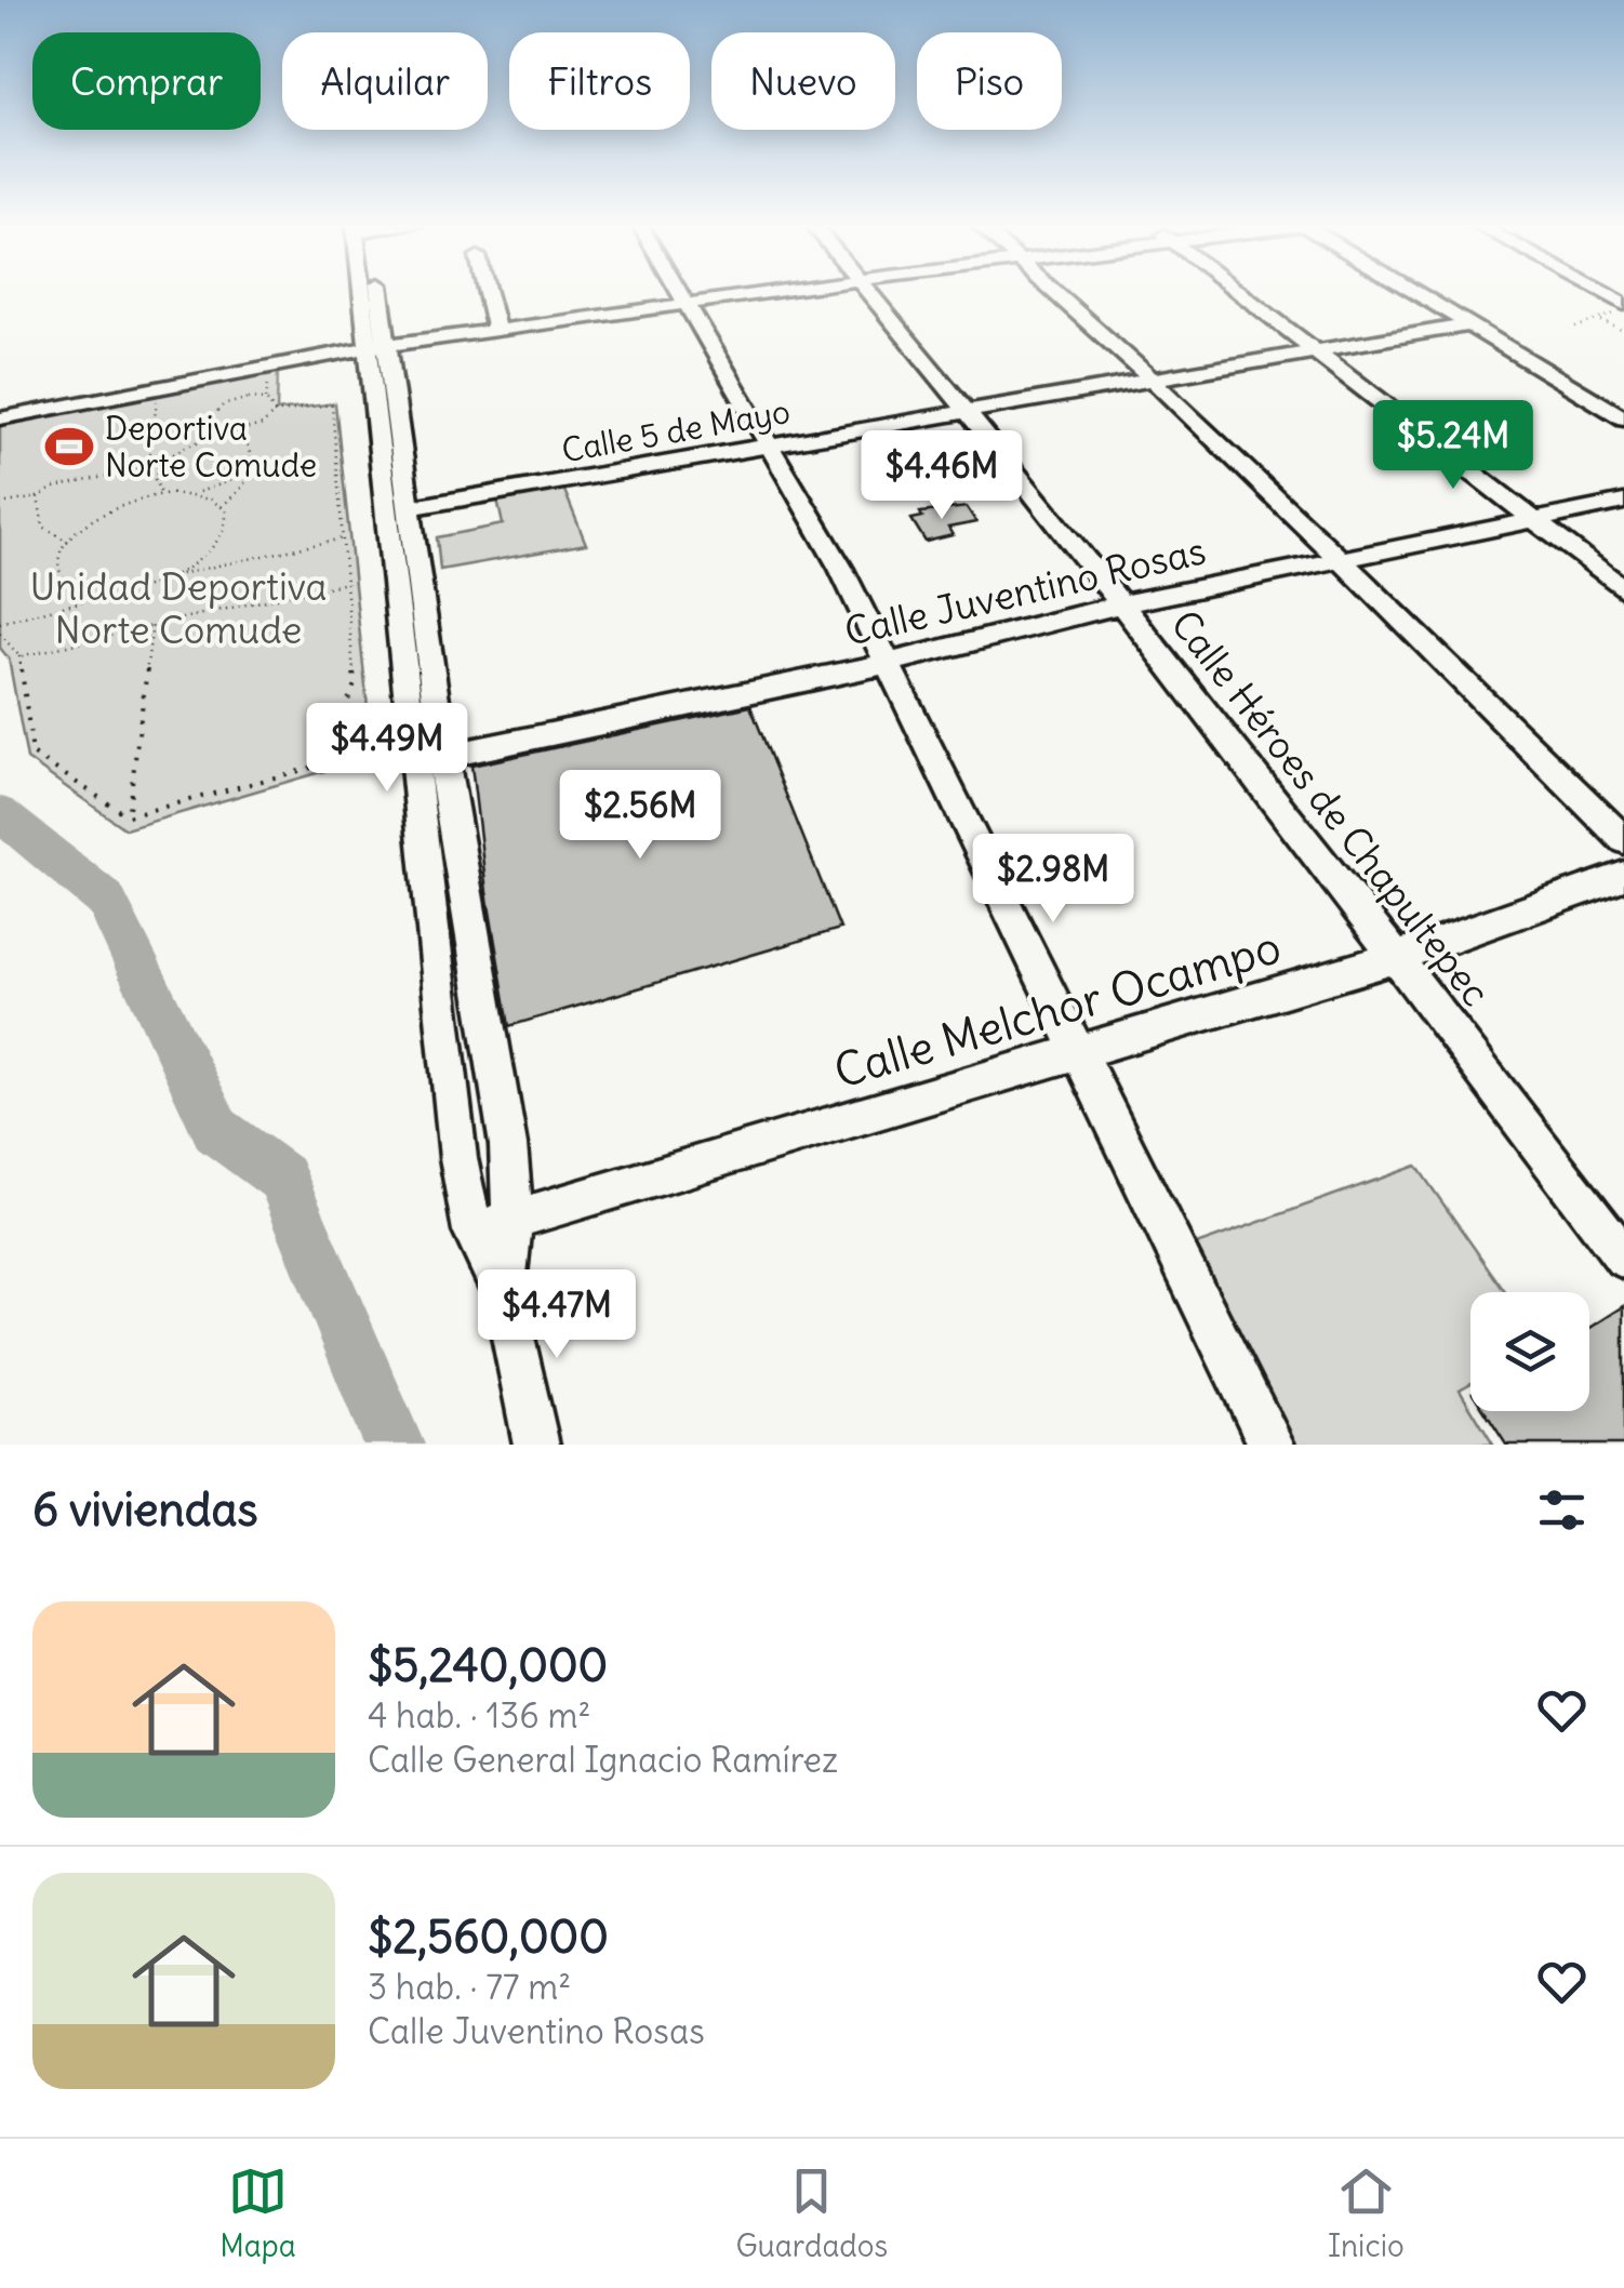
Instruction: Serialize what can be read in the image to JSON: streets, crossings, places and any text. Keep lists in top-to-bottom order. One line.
{"streets":{"street":["Calle 5 de Mayo","Calle Juventino Rosas","Calle Héroes de Chapultepec","Calle Melchor Ocampo"]},"crossings":[["Calle 5 de Mayo","Calle Héroes de Chapultepec"],["Calle Juventino Rosas","Calle Héroes de Chapultepec"],["Calle Héroes de Chapultepec","Calle Melchor Ocampo"]],"parks":["Unidad Deportiva Norte Comude"],"places":{"sports":["Deportiva Norte Comude"]},"page":{"chip":["Comprar","Alquilar","Filtros","Nuevo","Piso"],"price":["$5.24M","$4.46M","$4.49M","$2.56M","$2.98M","$4.47M"],"heading":"6 viviendas","list":[{"name":"$5,240,000","note":"4 hab. · 136 m² · Calle General Ignacio Ramírez"},{"name":"$2,560,000","note":"3 hab. · 77 m² · Calle Juventino Rosas"}],"tabs":["Mapa","Guardados","Inicio"]}}
